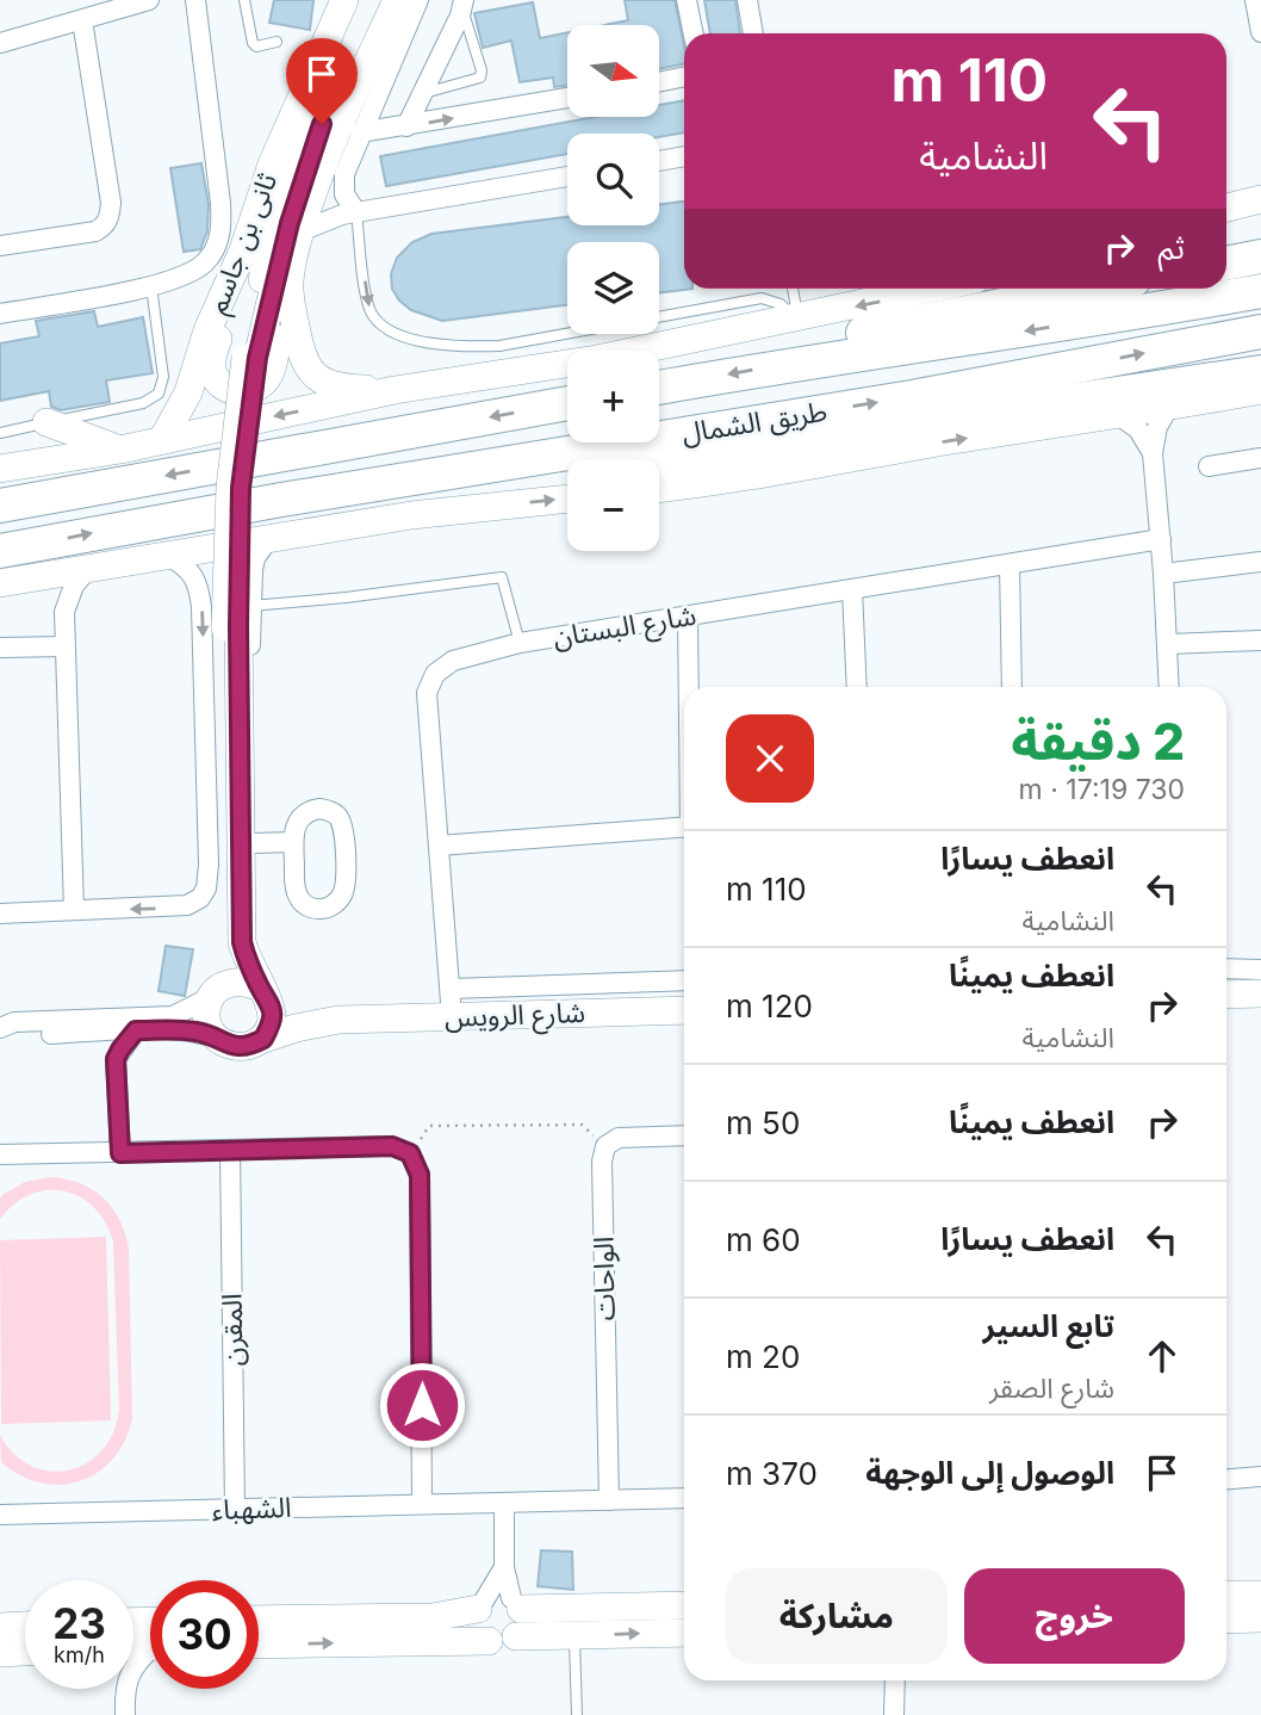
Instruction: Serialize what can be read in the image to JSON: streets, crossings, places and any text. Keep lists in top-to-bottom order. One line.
{"streets":{"highway":["طريق الشمال"],"main road":["ثانى بن جاسم","شارع الرويس"],"street":["شارع البستان","الواحات","المقرن","الشهباء"]},"crossings":[["شارع البستان","شارع الرويس"],["الواحات","الشهباء"],["المقرن","الشهباء"]],"north":"right","page":{"map_buttons":["+","−"],"turn":["110 m","النشامية"],"then":"ثم","heading":["2 دقيقة","730 m · 17:19"],"list":[{"name":"انعطف يسارًا","note":"النشامية","value":"110 m"},{"name":"انعطف يمينًا","note":"النشامية","value":"120 m"},{"name":"انعطف يمينًا","value":"50 m"},{"name":"انعطف يسارًا","value":"60 m"},{"name":"تابع السير","note":"شارع الصقر","value":"20 m"},{"name":"الوصول إلى الوجهة","value":"370 m"}],"buttons":["خروج","مشاركة"],"speed":"23 km/h","limit":"30"}}
